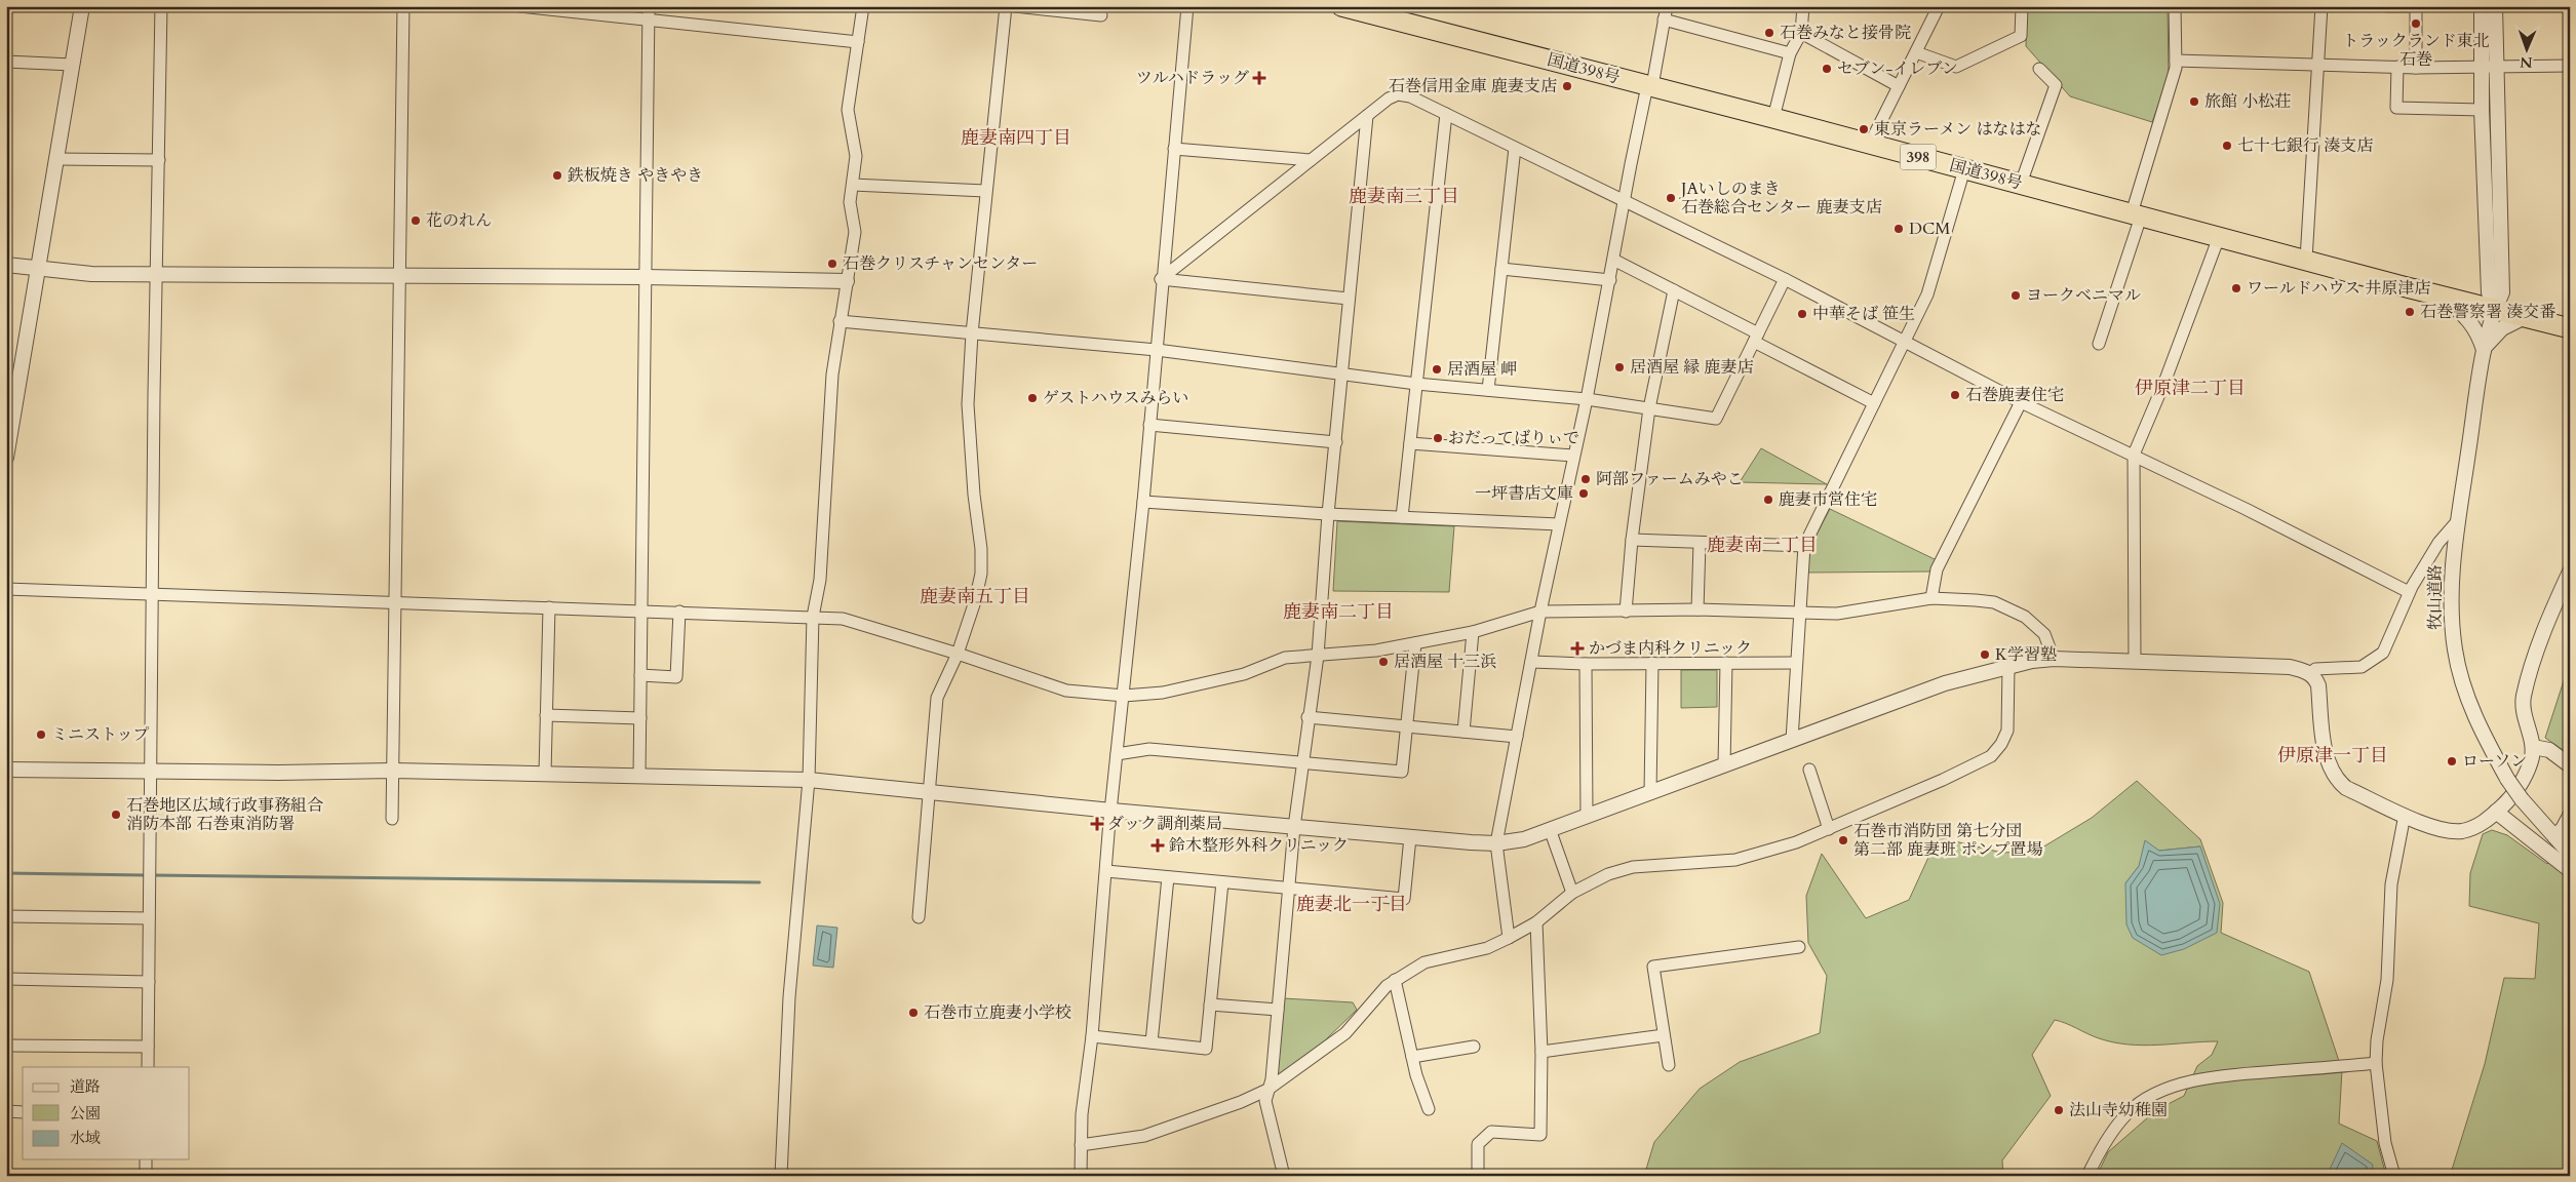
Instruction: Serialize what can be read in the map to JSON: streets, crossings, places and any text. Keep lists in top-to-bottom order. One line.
{"streets":{"highway":["国道398号","398"],"street":["牧山道路"]},"crossings":[["国道398号","牧山道路"]],"districts":["鹿妻南四丁目","鹿妻南三丁目","伊原津二丁目","鹿妻南一丁目","鹿妻南五丁目","鹿妻南二丁目","伊原津一丁目","鹿妻北一丁目"],"places":{"other":["トラックランド東北 石巻","石巻みなと接骨院","セブン-イレブン","石巻信用金庫 鹿妻支店","旅館 小松荘","東京ラーメン はなはな","七十七銀行 湊支店","鉄板焼き やきやき","JAいしのまき 石巻総合センター 鹿妻支店","花のれん","DCM","石巻クリスチャンセンター","ワールドハウス 井原津店","ヨークベニマル","石巻警察署 湊交番","中華そば 笹生","居酒屋 縁 鹿妻店","居酒屋 岬","石巻鹿妻住宅","ゲストハウスみらい","おだってばりぃで","阿部ファームみやこ","一坪書店文庫","鹿妻市営住宅","K学習塾","居酒屋 十三浜","ミニストップ","ローソン","石巻地区広域行政事務組合 消防本部 石巻東消防署","石巻市消防団 第七分団 第二部 鹿妻班 ポンプ置場","石巻市立鹿妻小学校","法山寺幼稚園"],"health":["ツルハドラッグ","かづま内科クリニック","ダック調剤薬局","鈴木整形外科クリニック"]},"legend":["道路","公園","水域"],"north":"bottom"}
